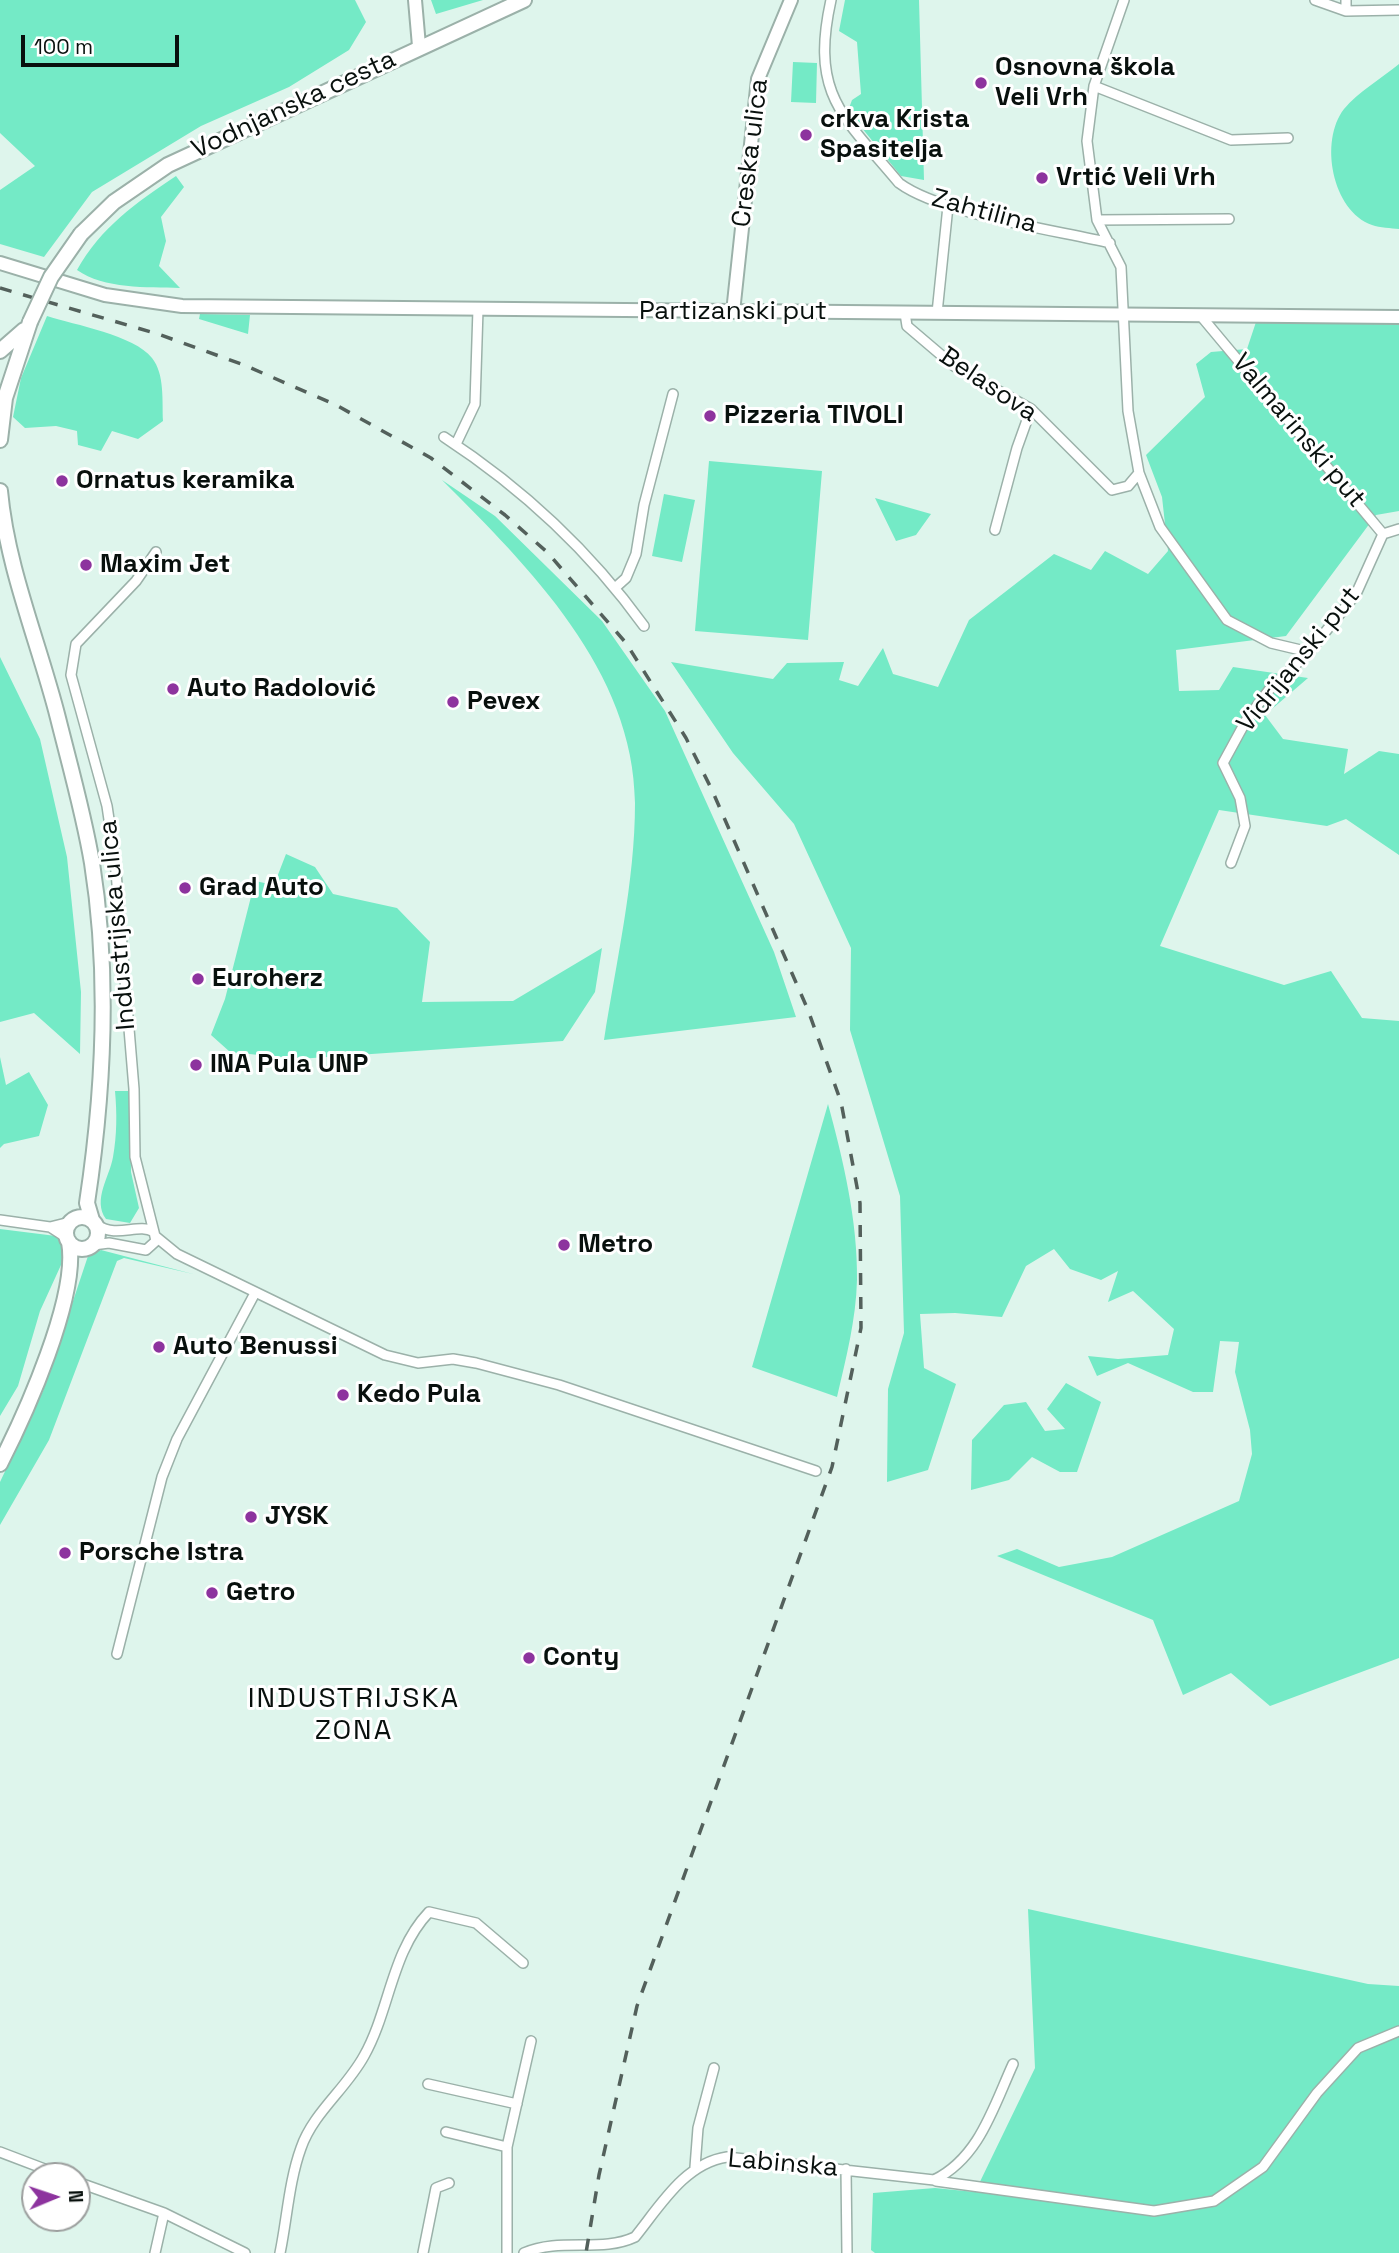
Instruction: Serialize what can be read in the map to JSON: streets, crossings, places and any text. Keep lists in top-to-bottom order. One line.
{"streets":{"main road":["Vodnjanska cesta","Creska ulica","Partizanski put"],"street":["Zahtilina","Belasova","Valmarinski put","Vidrijanski put","Industrijska ulica","Labinska"]},"crossings":[["Creska ulica","Partizanski put"],["Partizanski put","Belasova"],["Partizanski put","Valmarinski put"],["Valmarinski put","Vidrijanski put"]],"districts":["INDUSTRIJSKA ZONA"],"places":["Osnovna škola Veli Vrh","crkva Krista Spasitelja","Vrtić Veli Vrh","Pizzeria TIVOLI","Ornatus keramika","Maxim Jet","Auto Radolović","Pevex","Grad Auto","Euroherz","INA Pula UNP","Metro","Auto Benussi","Kedo Pula","JYSK","Porsche Istra","Getro","Conty"],"scale_bar":"100 m","north":"right"}
